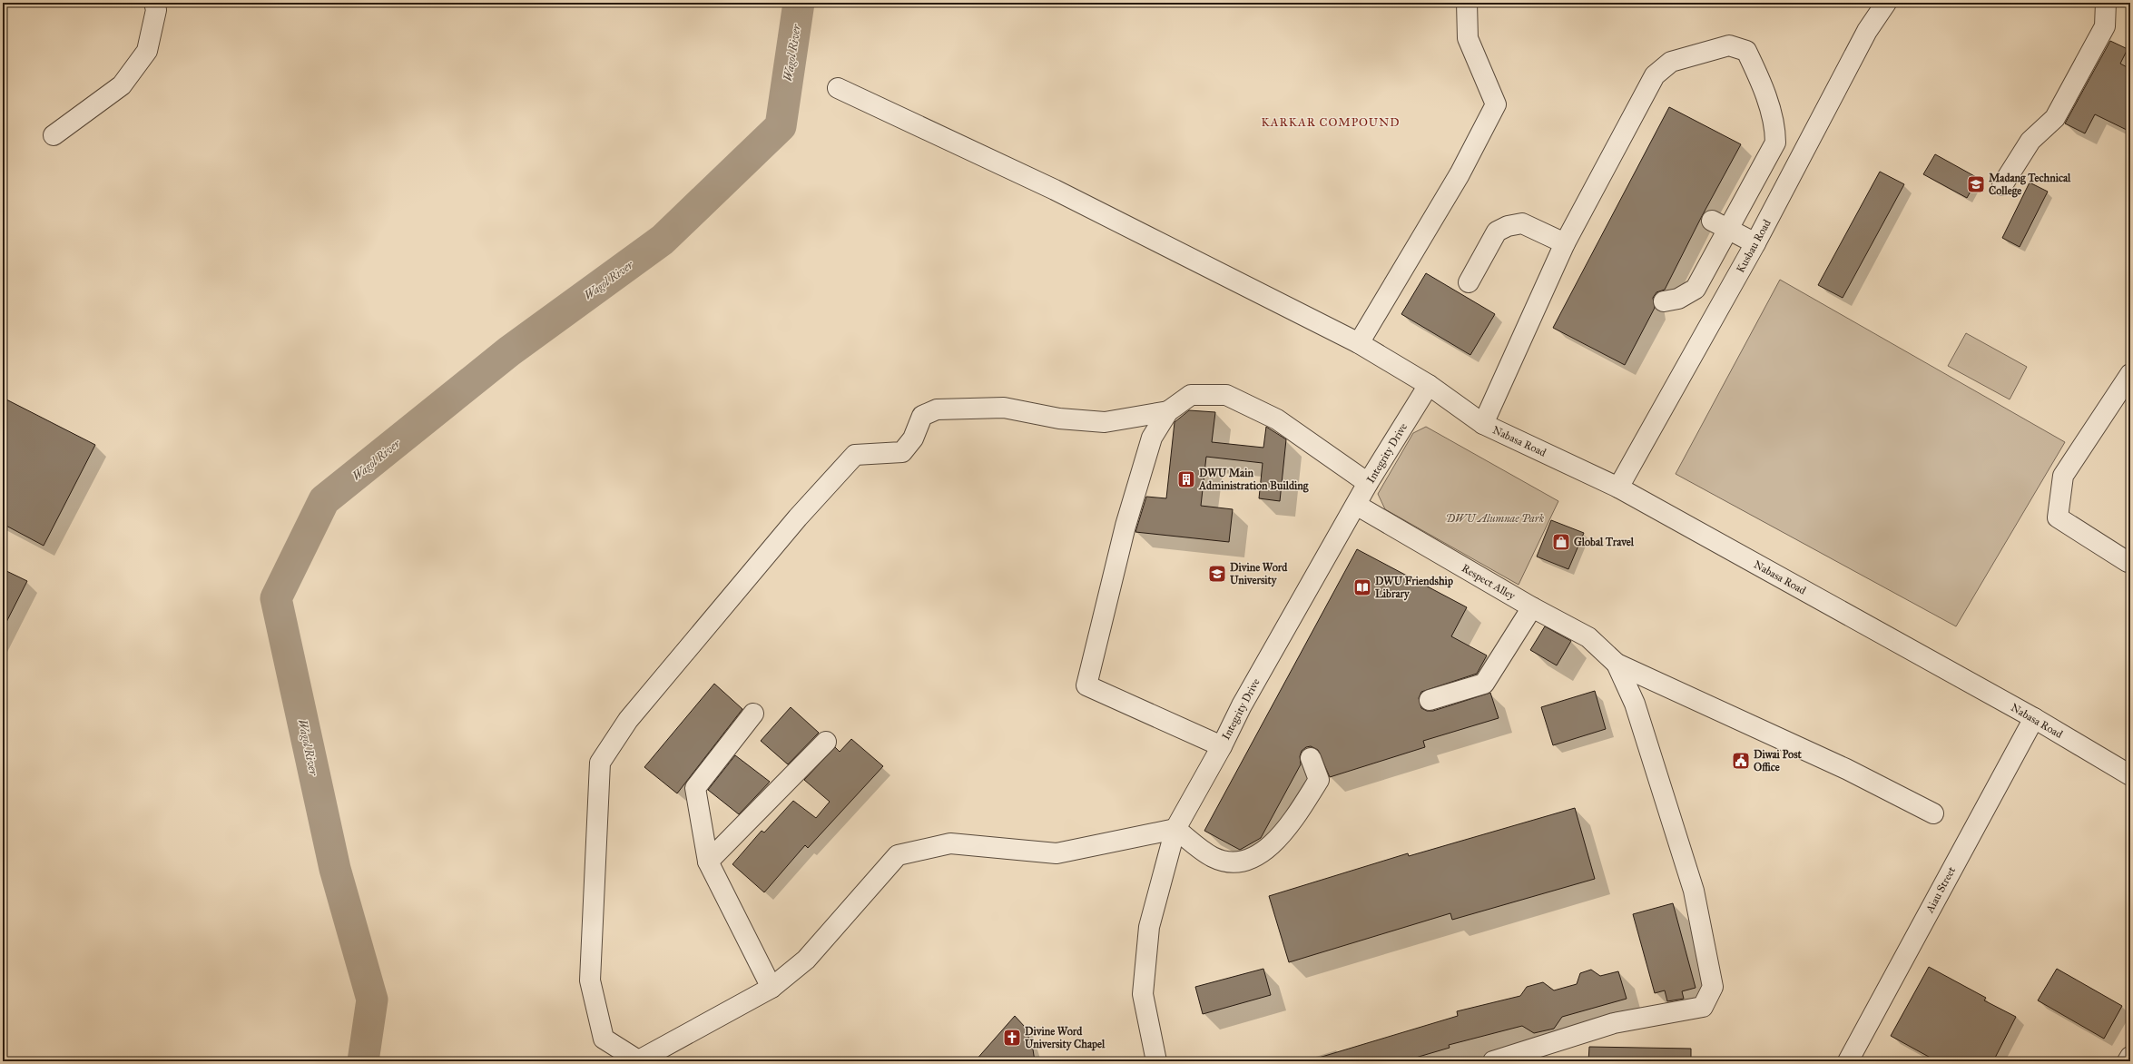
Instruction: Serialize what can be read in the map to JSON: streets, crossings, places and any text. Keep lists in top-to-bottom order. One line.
{"streets":{"street":["Kusbau Road","Nabasa Road","Integrity Drive","Respect Alley","Aiau Street"]},"crossings":[["Kusbau Road","Nabasa Road"],["Nabasa Road","Integrity Drive"],["Nabasa Road","Aiau Street"],["Integrity Drive","Respect Alley"]],"districts":["KARKAR COMPOUND"],"water":["Wagol River"],"parks":["DWU Alumnae Park"],"places":{"school or university":["Madang Technical College","Divine Word University"],"building":["DWU Main Administration Building"],"shop":["Global Travel"],"library":["DWU Friendship Library"],"public building":["Diwai Post Office"],"church":["Divine Word University Chapel"]}}
